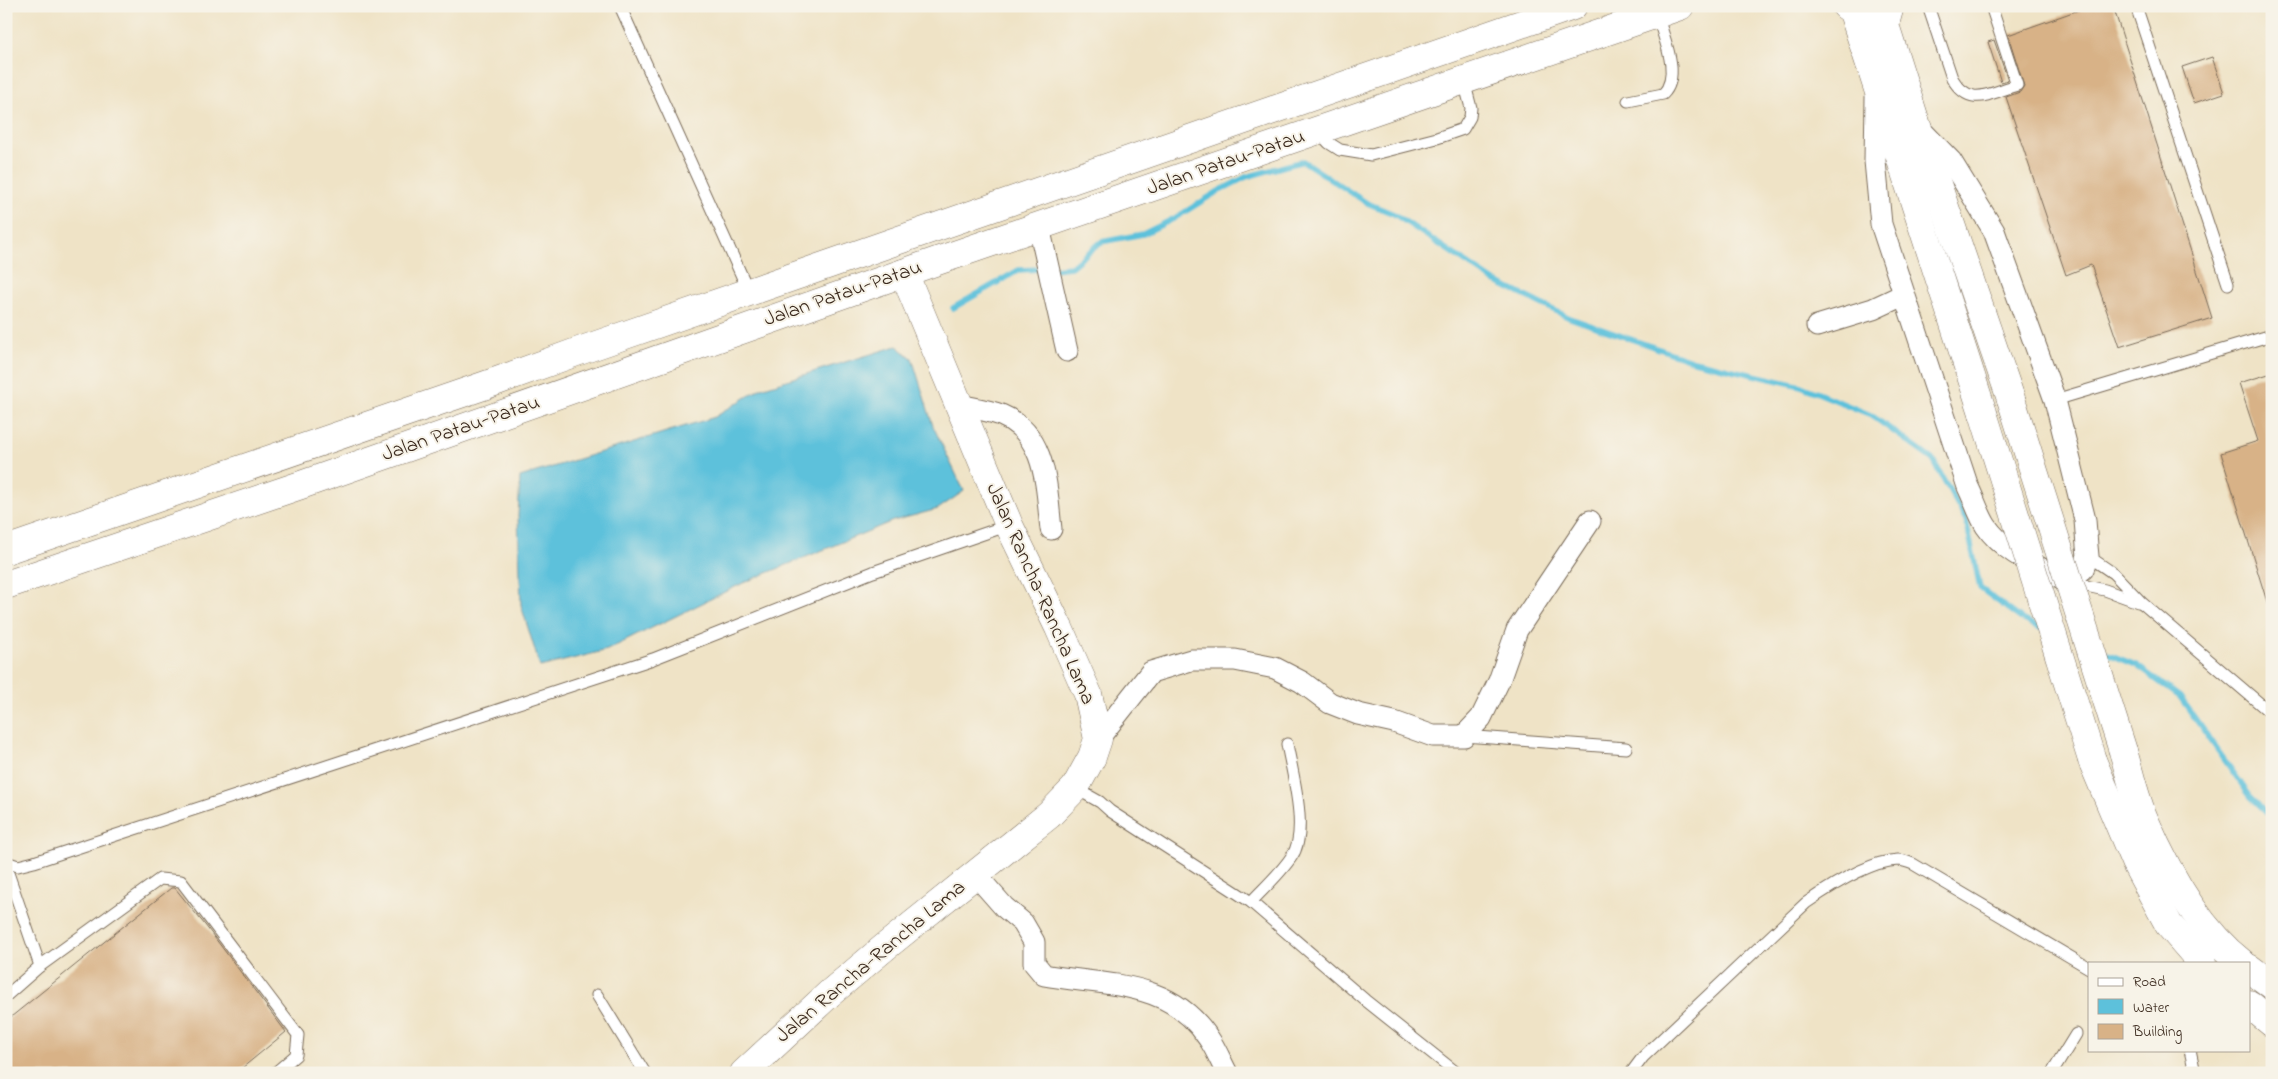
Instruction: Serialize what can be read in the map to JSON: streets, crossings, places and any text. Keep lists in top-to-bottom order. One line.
{"streets":{"main road":["Jalan Patau-Patau","Jalan Rancha-Rancha Lama"]},"crossings":[["Jalan Patau-Patau","Jalan Rancha-Rancha Lama"]],"legend":["Road","Water","Building"]}
